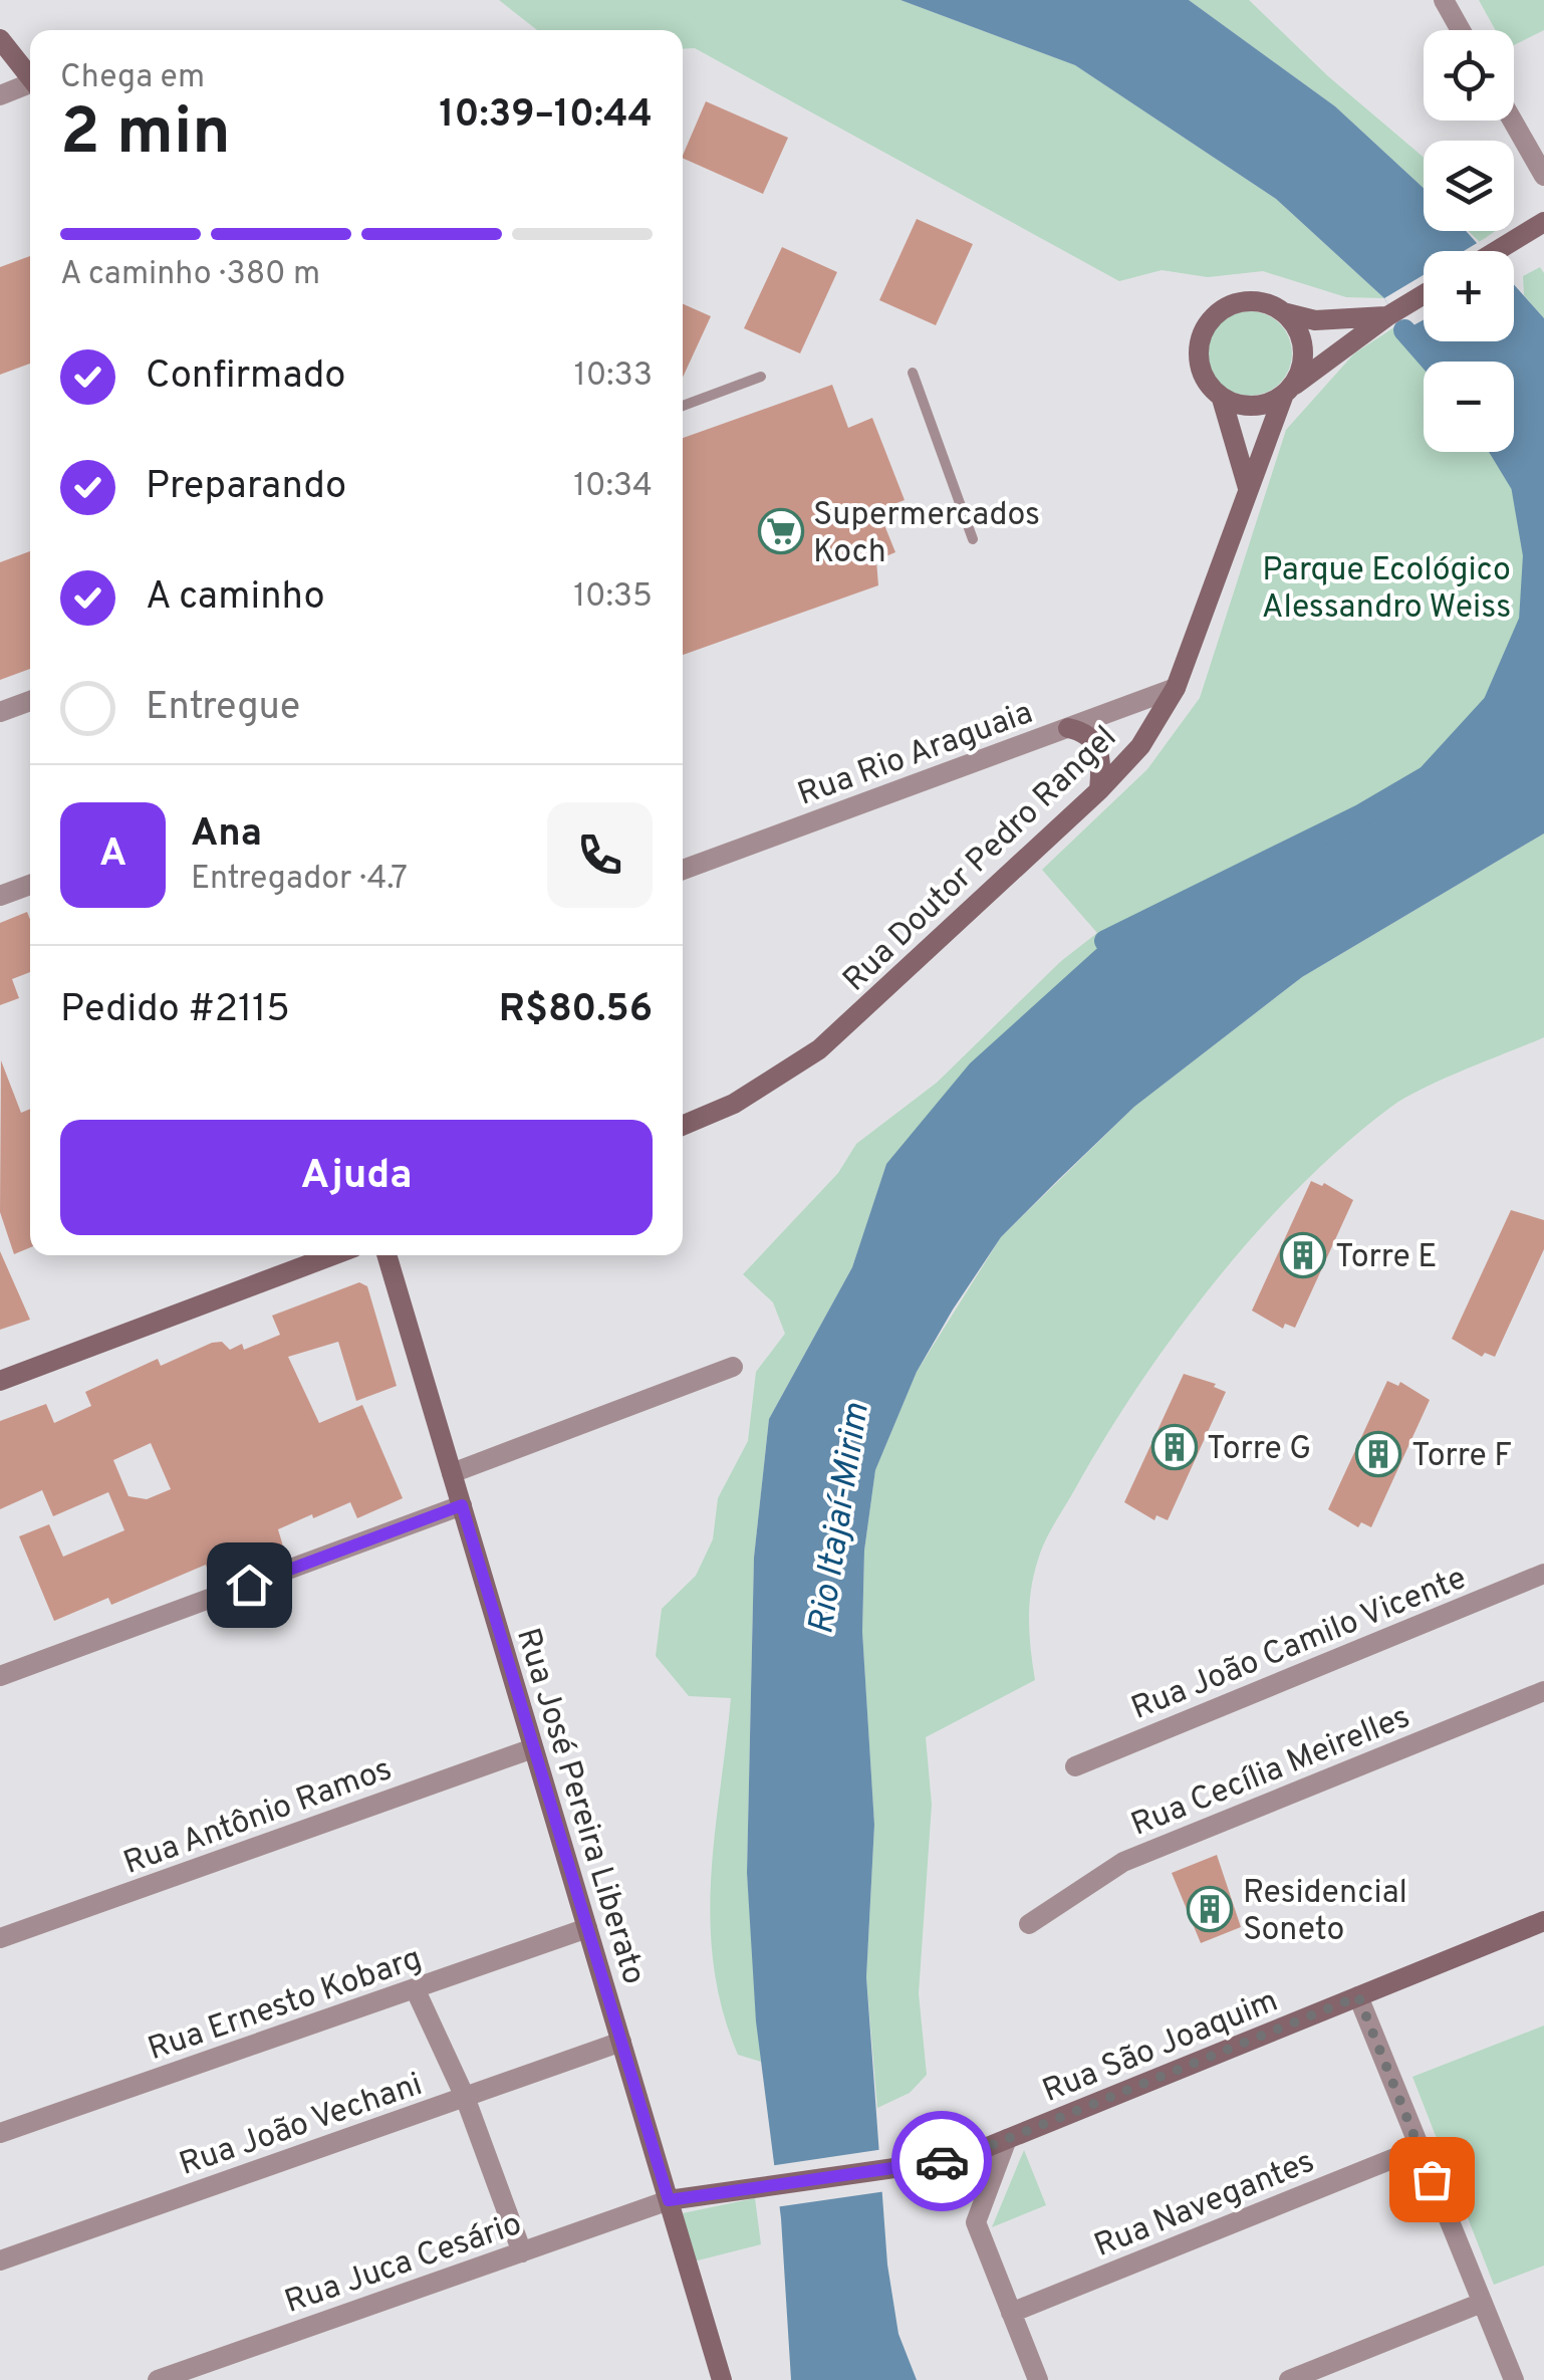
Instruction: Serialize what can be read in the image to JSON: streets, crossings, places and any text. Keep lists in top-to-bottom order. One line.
{"streets":{"main road":["Rua Doutor Pedro Rangel","Rua José Pereira Liberato","Rua São Joaquim"],"street":["Rua Rio Araguaia","Rua João Camilo Vicente","Rua Cecília Meirelles","Rua Antônio Ramos","Rua Ernesto Kobarg","Rua João Vechani","Rua Navegantes","Rua Juca Cesário"]},"crossings":[["Rua Rio Araguaia","Rua Doutor Pedro Rangel"],["Rua José Pereira Liberato","Rua Antônio Ramos"],["Rua José Pereira Liberato","Rua Ernesto Kobarg"],["Rua José Pereira Liberato","Rua São Joaquim"],["Rua José Pereira Liberato","Rua João Vechani"],["Rua José Pereira Liberato","Rua Juca Cesário"],["Rua São Joaquim","Rua Juca Cesário"]],"water":["Rio Itajaí-Mirim"],"parks":["Parque Ecológico Alessandro Weiss"],"places":{"supermarket":["Supermercados Koch"],"building":["Torre E","Torre G","Torre F","Residencial Soneto"]},"page":{"map_buttons":["+","−"],"heading":["2 min","Chega em","10:39–10:44"],"panel":["Ana","Entregador · 4.7","Pedido #2115","R$80.56"],"bar":"A caminho · 380 m","list":[["Confirmado","10:33"],["Preparando","10:34"],["A caminho","10:35"],"Entregue"],"round":"A","buttons":"Ajuda"}}
